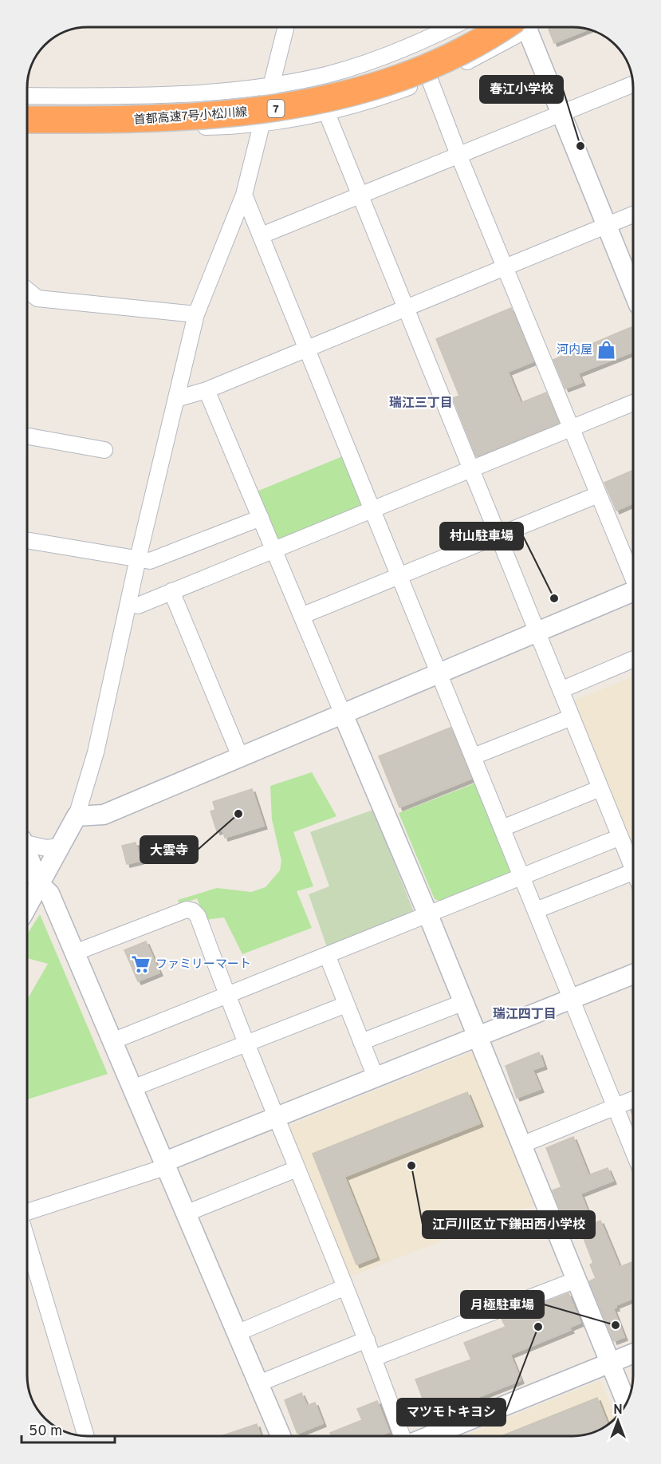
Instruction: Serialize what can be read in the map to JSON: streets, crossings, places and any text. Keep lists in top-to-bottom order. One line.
{"streets":{"highway":["7","首都高速7号小松川線"]},"districts":["瑞江三丁目","瑞江四丁目"],"places":{"other":["春江小学校","村山駐車場","大雲寺","江戸川区立下鎌田西小学校","月極駐車場","マツモトキヨシ"],"shop":["河内屋"],"supermarket":["ファミリーマート"]},"scale_bar":"50 m","north":"top"}
